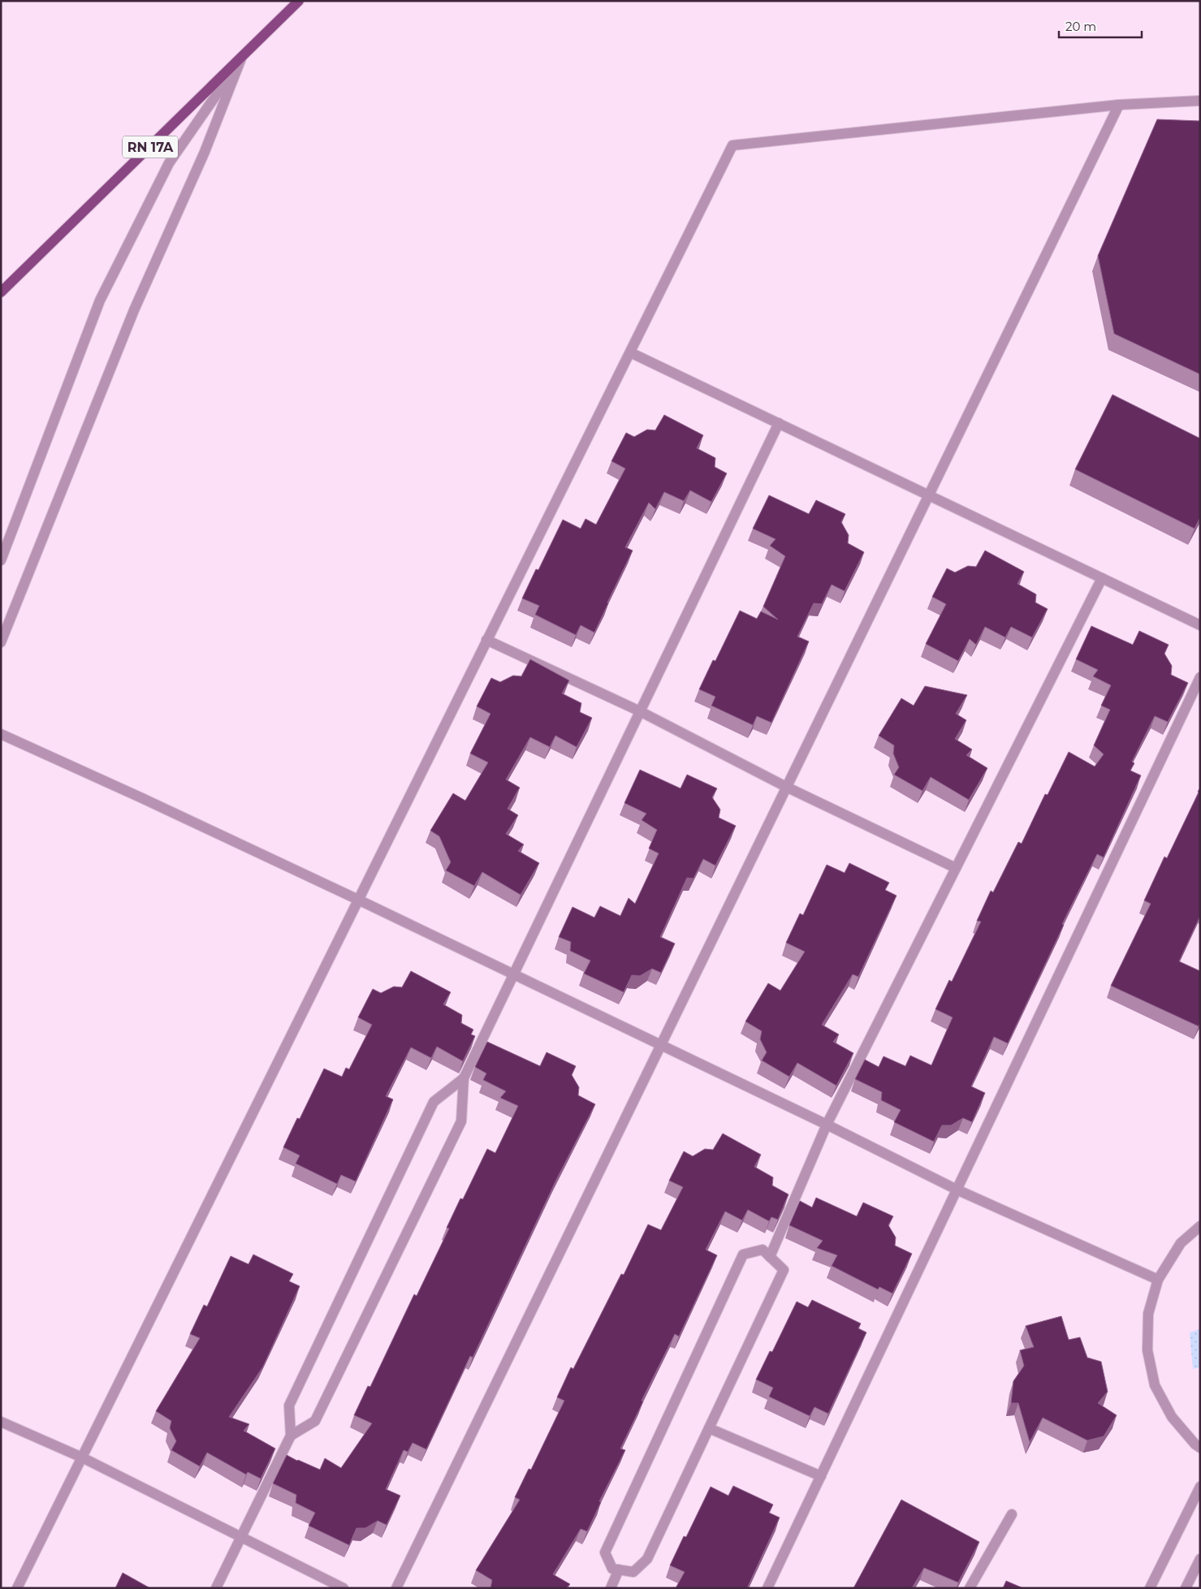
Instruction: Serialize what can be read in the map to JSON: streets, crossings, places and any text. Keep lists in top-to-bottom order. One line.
{"streets":{"main road":["RN 17A"]},"scale_bar":"20 m"}
